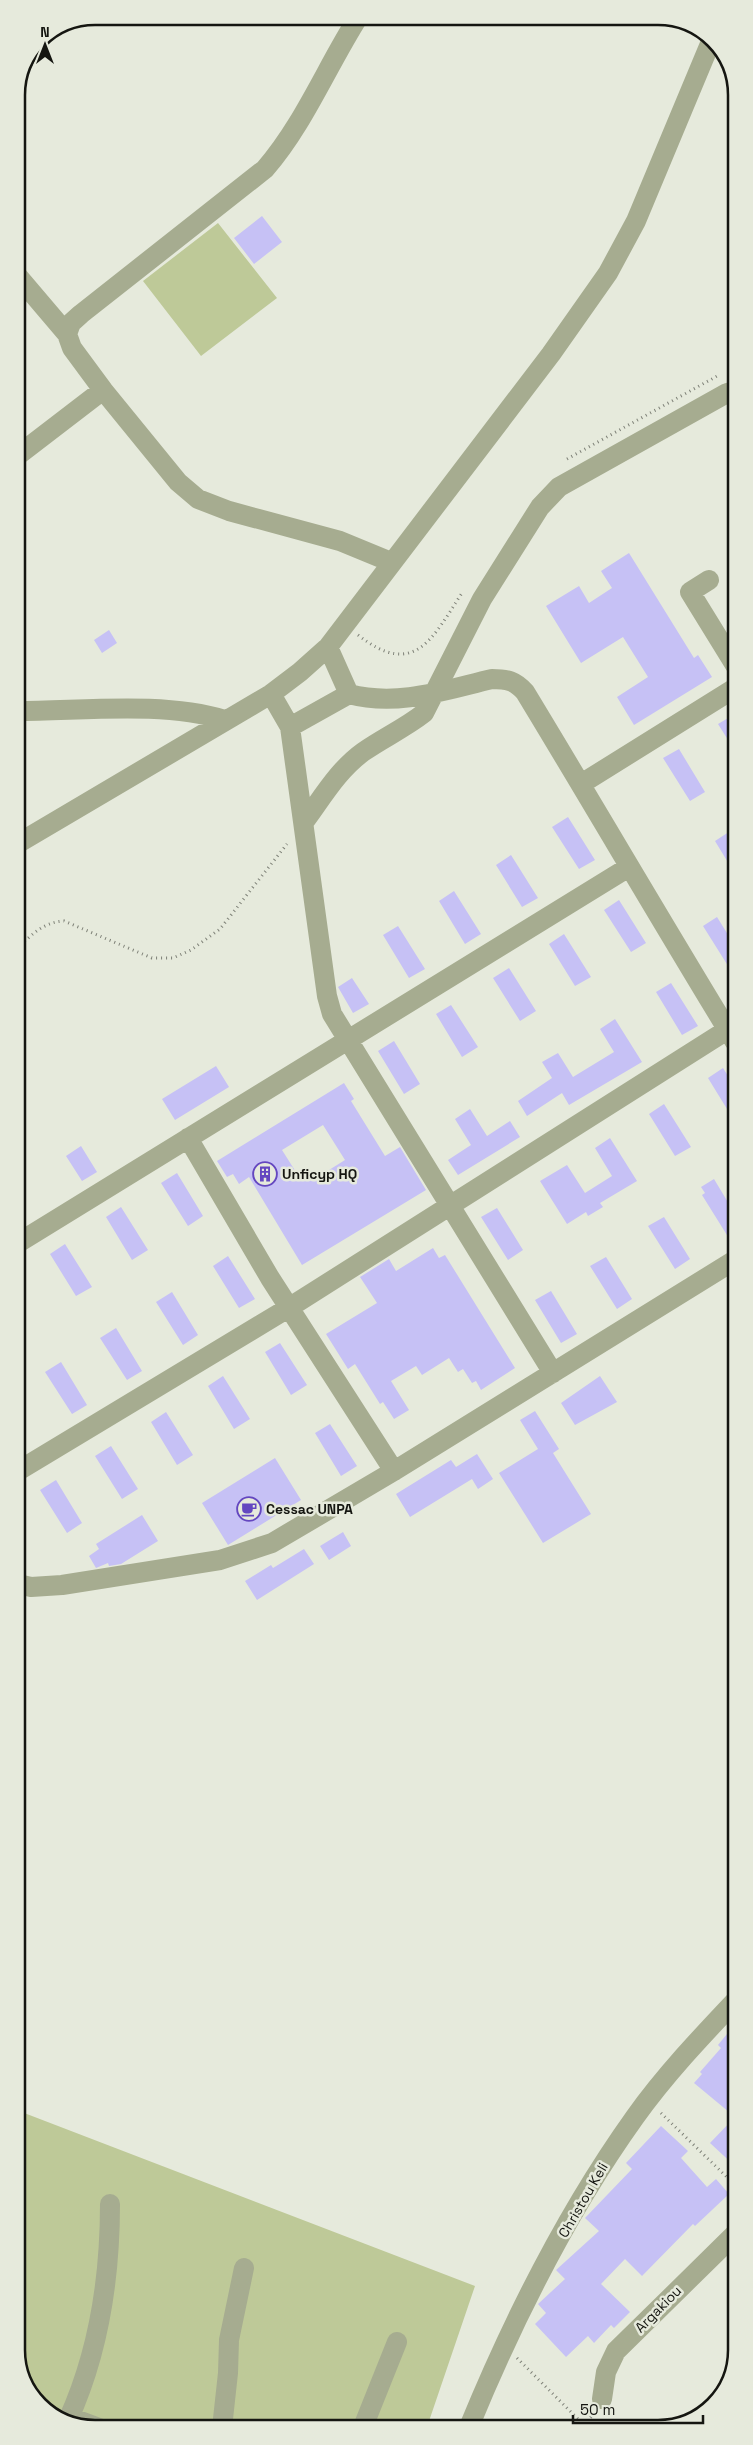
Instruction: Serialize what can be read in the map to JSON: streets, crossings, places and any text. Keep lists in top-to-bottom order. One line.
{"streets":{"street":["Christou Keli","Argakiou"]},"places":{"building":["Unficyp HQ"],"cafe":["Cessac UNPA"]},"scale_bar":"50 m","north":"top"}
